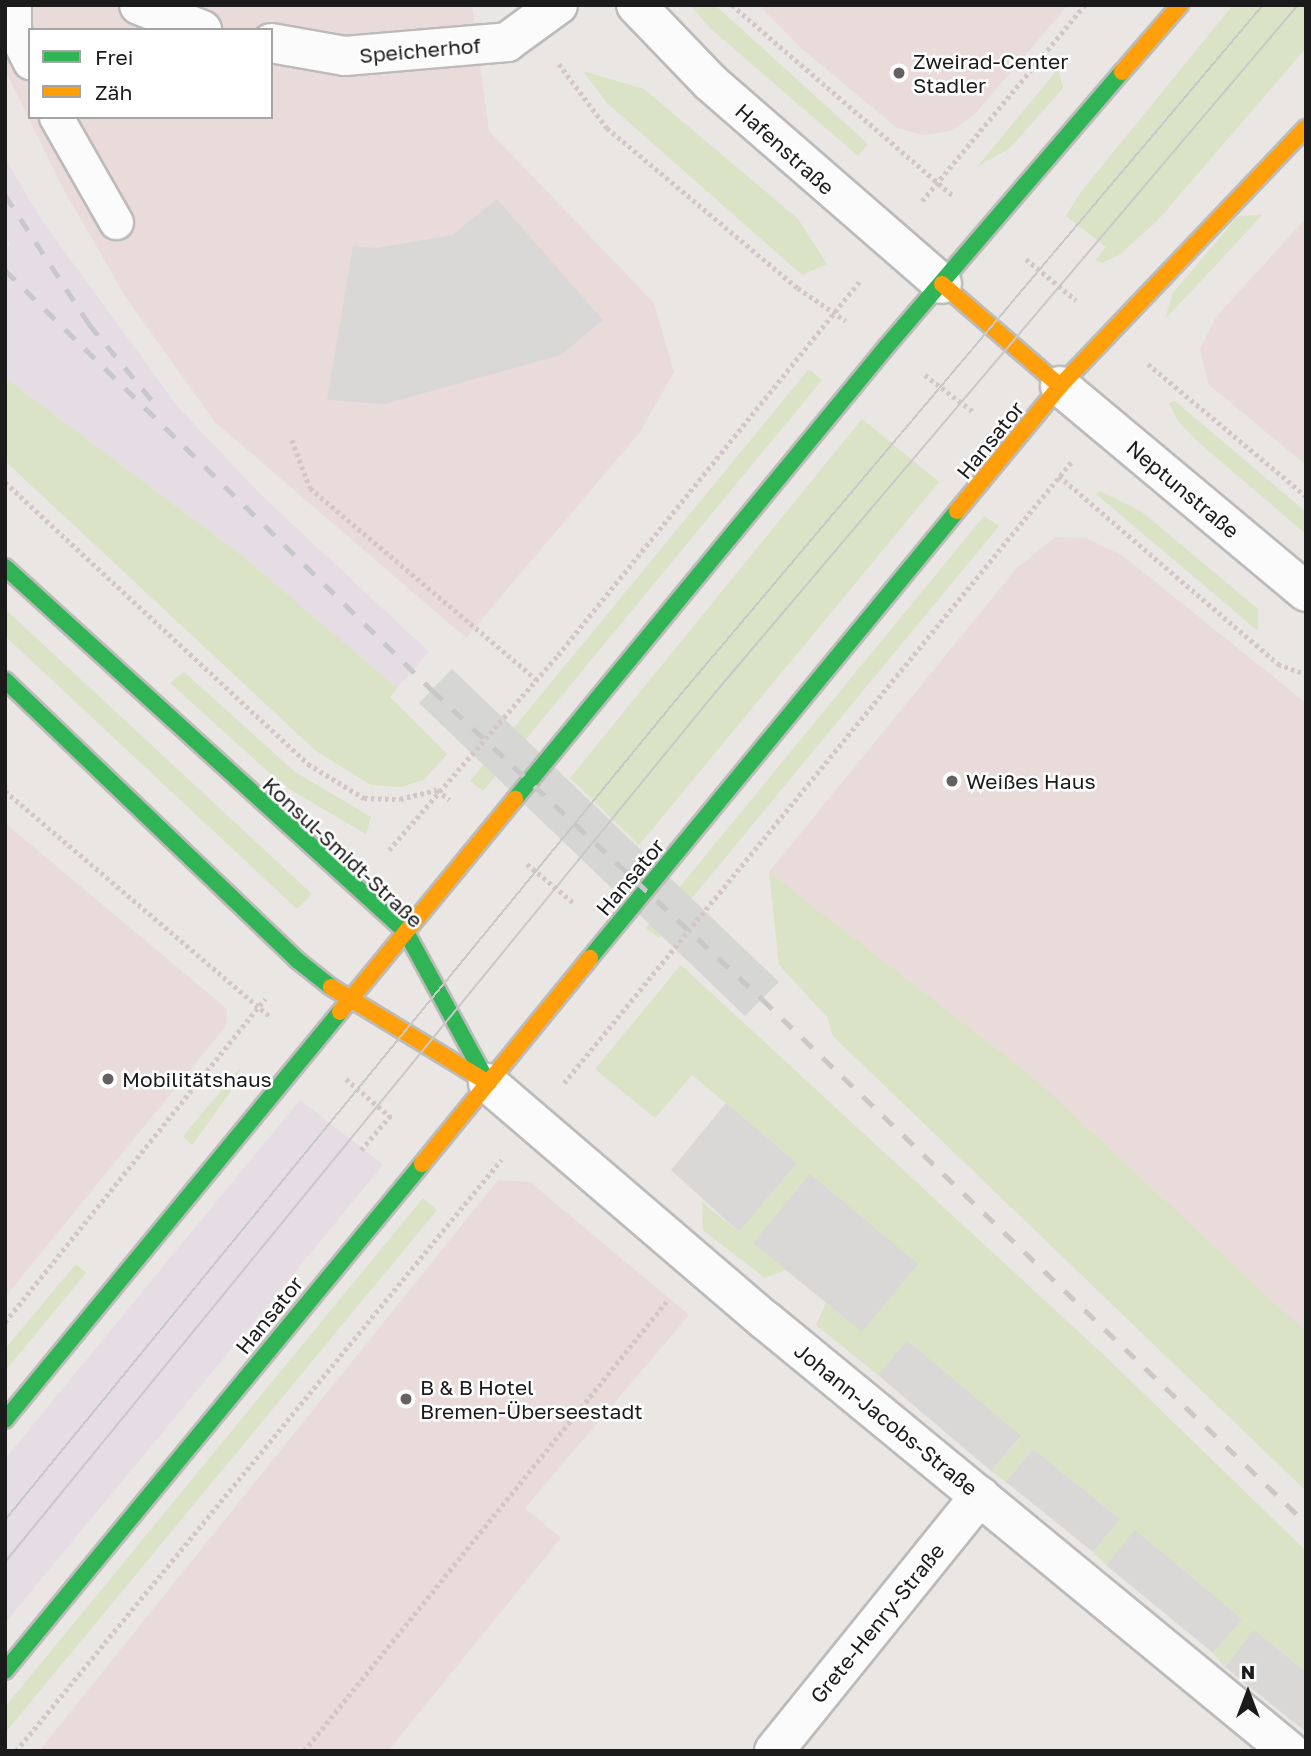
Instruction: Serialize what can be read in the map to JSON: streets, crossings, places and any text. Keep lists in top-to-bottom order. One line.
{"streets":{"street":["Speicherhof","Hafenstraße","Hansator","Neptunstraße","Konsul-Smidt-Straße","Johann-Jacobs-Straße","Grete-Henry-Straße"]},"crossings":[["Hansator","Neptunstraße"],["Hansator","Konsul-Smidt-Straße"],["Hansator","Johann-Jacobs-Straße"],["Konsul-Smidt-Straße","Johann-Jacobs-Straße"],["Johann-Jacobs-Straße","Grete-Henry-Straße"]],"places":["Zweirad-Center Stadler","Weißes Haus","Mobilitätshaus","B & B Hotel Bremen-Überseestadt"],"legend":["Frei","Zäh"],"north":"top"}
